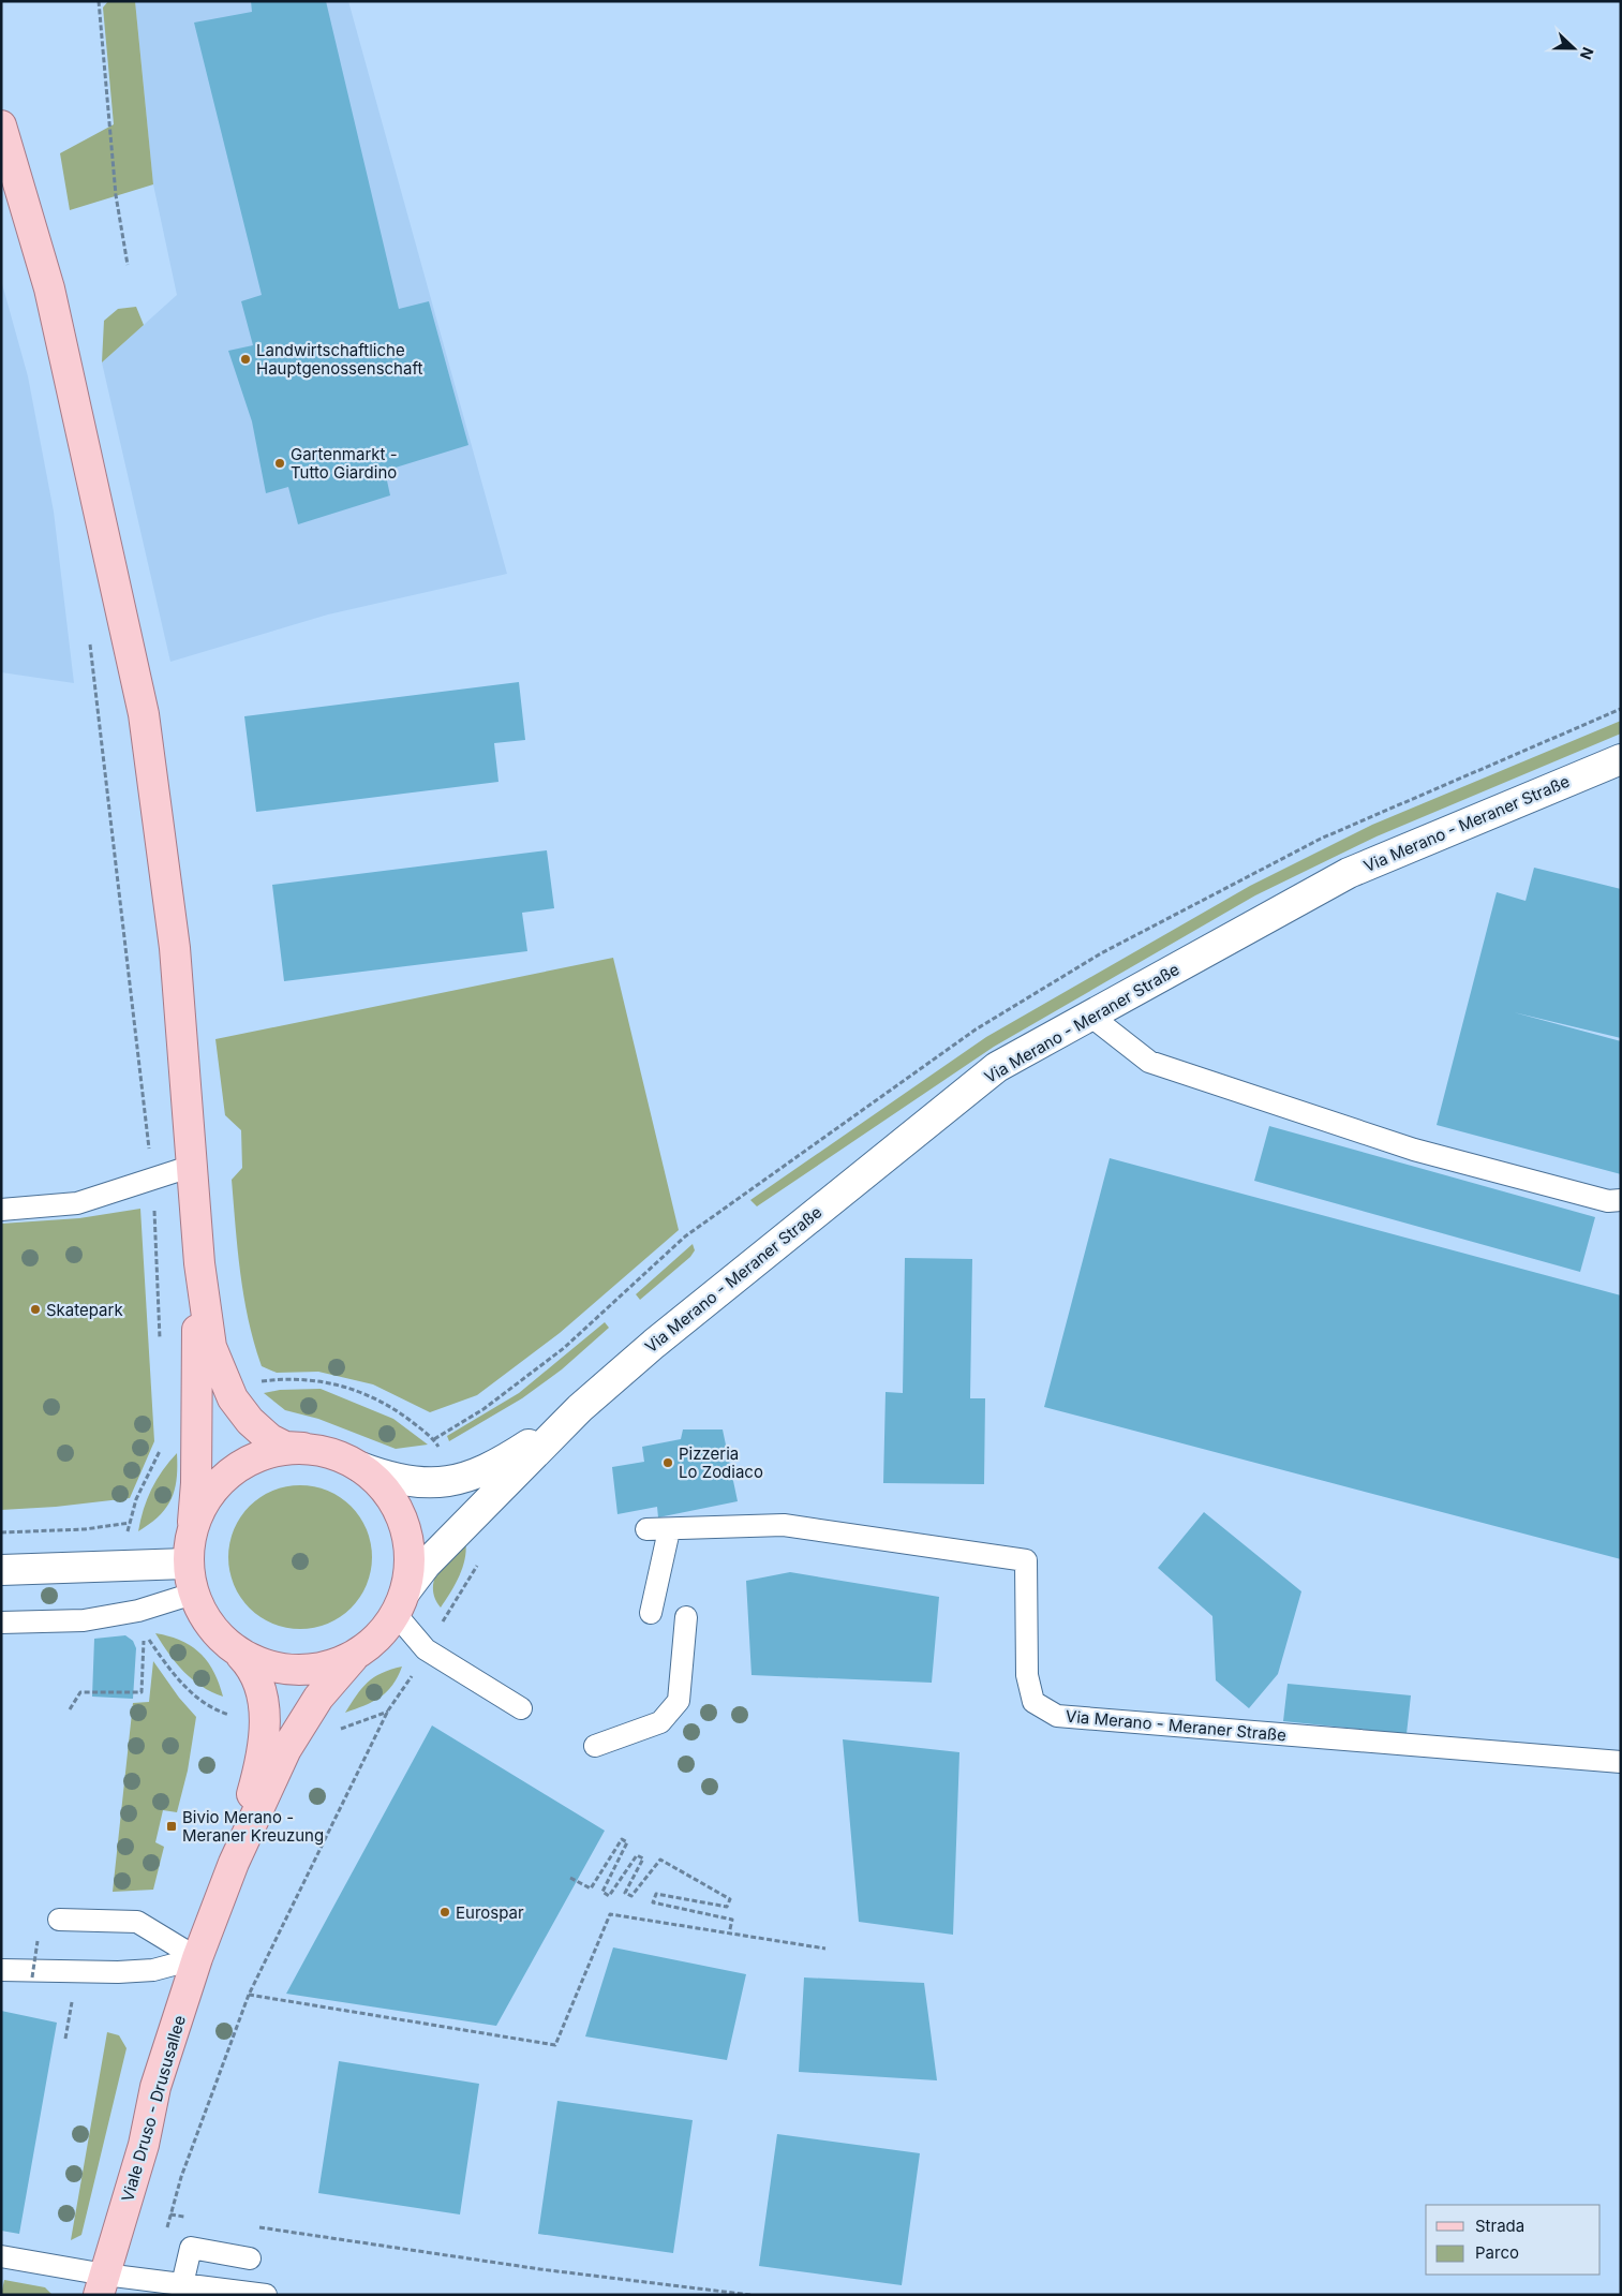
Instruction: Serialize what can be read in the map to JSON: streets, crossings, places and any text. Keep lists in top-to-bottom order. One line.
{"streets":{"main road":["Via Merano - Meraner Straße","Viale Druso - Drususallee"]},"places":{"other":["Landwirtschaftliche Hauptgenossenschaft","Gartenmarkt - Tutto Giardino","Skatepark","Pizzeria Lo Zodiaco","Eurospar"],"transit":["Bivio Merano - Meraner Kreuzung"]},"legend":["Strada","Parco"],"north":"right"}
